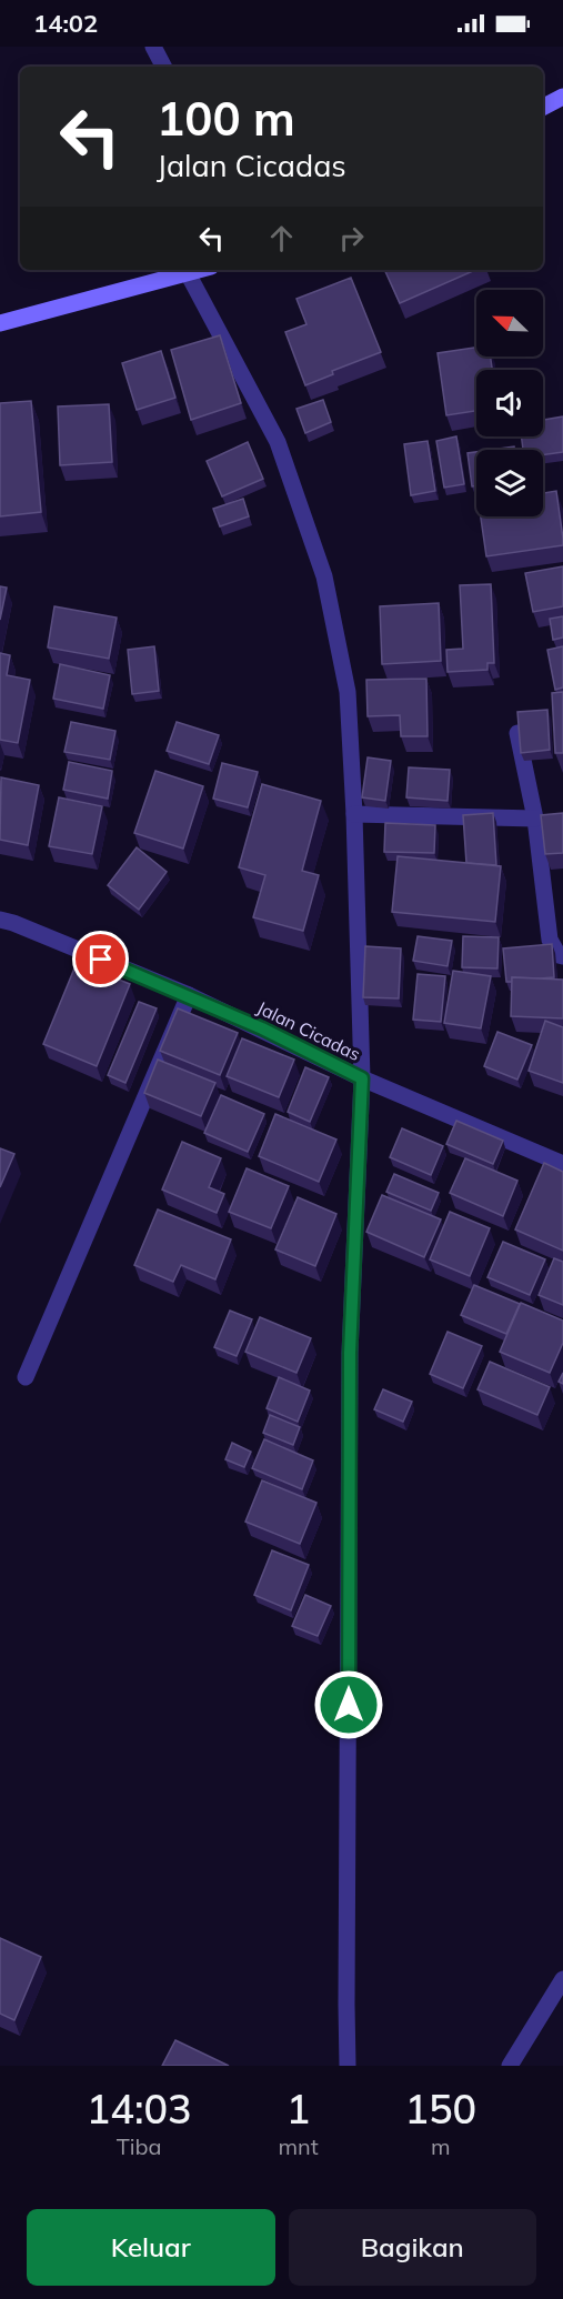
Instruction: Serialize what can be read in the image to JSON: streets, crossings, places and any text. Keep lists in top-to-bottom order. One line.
{"streets":{"street":["Jalan Cicadas"]},"north":"top left","page":{"status":"14:02","turn":["100 m","Jalan Cicadas"],"eta":["14:03","Tiba","1","mnt","150","m"],"buttons":["Keluar","Bagikan"]}}
